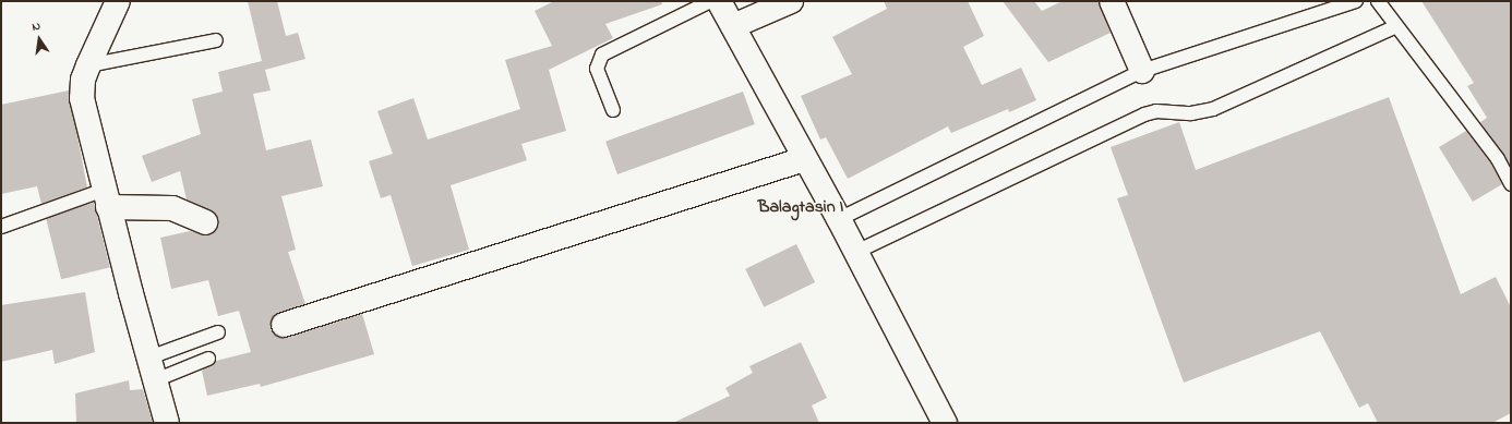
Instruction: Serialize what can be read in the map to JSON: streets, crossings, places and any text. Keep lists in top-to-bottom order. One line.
{"districts":["Balagtasin I"],"north":"top"}
